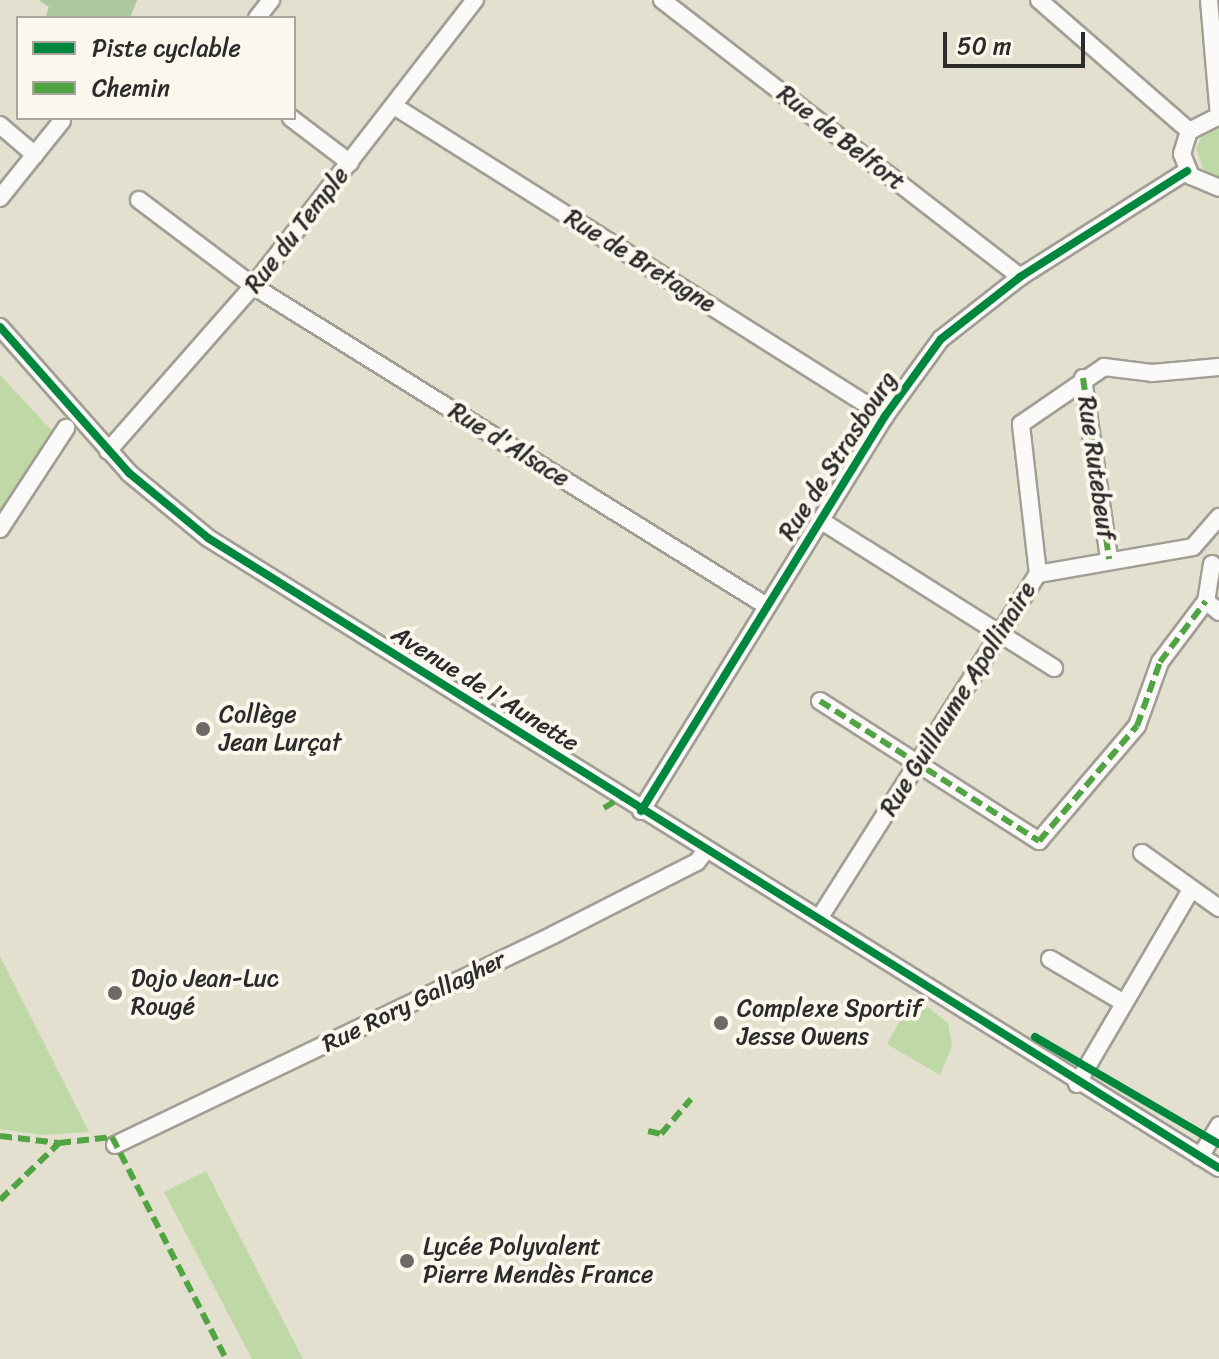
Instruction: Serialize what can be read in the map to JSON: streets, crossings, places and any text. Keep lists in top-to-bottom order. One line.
{"streets":{"street":["Rue de Belfort","Rue du Temple","Rue de Bretagne","Rue d'Alsace","Rue de Strasbourg","Rue Rutebeuf","Avenue de l'Aunette","Rue Guillaume Apollinaire","Rue Rory Gallagher"]},"crossings":[["Rue de Belfort","Rue de Strasbourg"],["Rue du Temple","Rue de Bretagne"],["Rue du Temple","Rue d'Alsace"],["Rue du Temple","Avenue de l'Aunette"],["Rue de Bretagne","Rue de Strasbourg"],["Rue d'Alsace","Rue de Strasbourg"],["Rue de Strasbourg","Avenue de l'Aunette"],["Rue Rutebeuf","Rue Guillaume Apollinaire"],["Avenue de l'Aunette","Rue Guillaume Apollinaire"],["Avenue de l'Aunette","Rue Rory Gallagher"]],"places":["Collège Jean Lurçat","Dojo Jean-Luc Rougé","Complexe Sportif Jesse Owens","Lycée Polyvalent Pierre Mendès France"],"legend":["Piste cyclable","Chemin"],"scale_bar":"50 m"}
